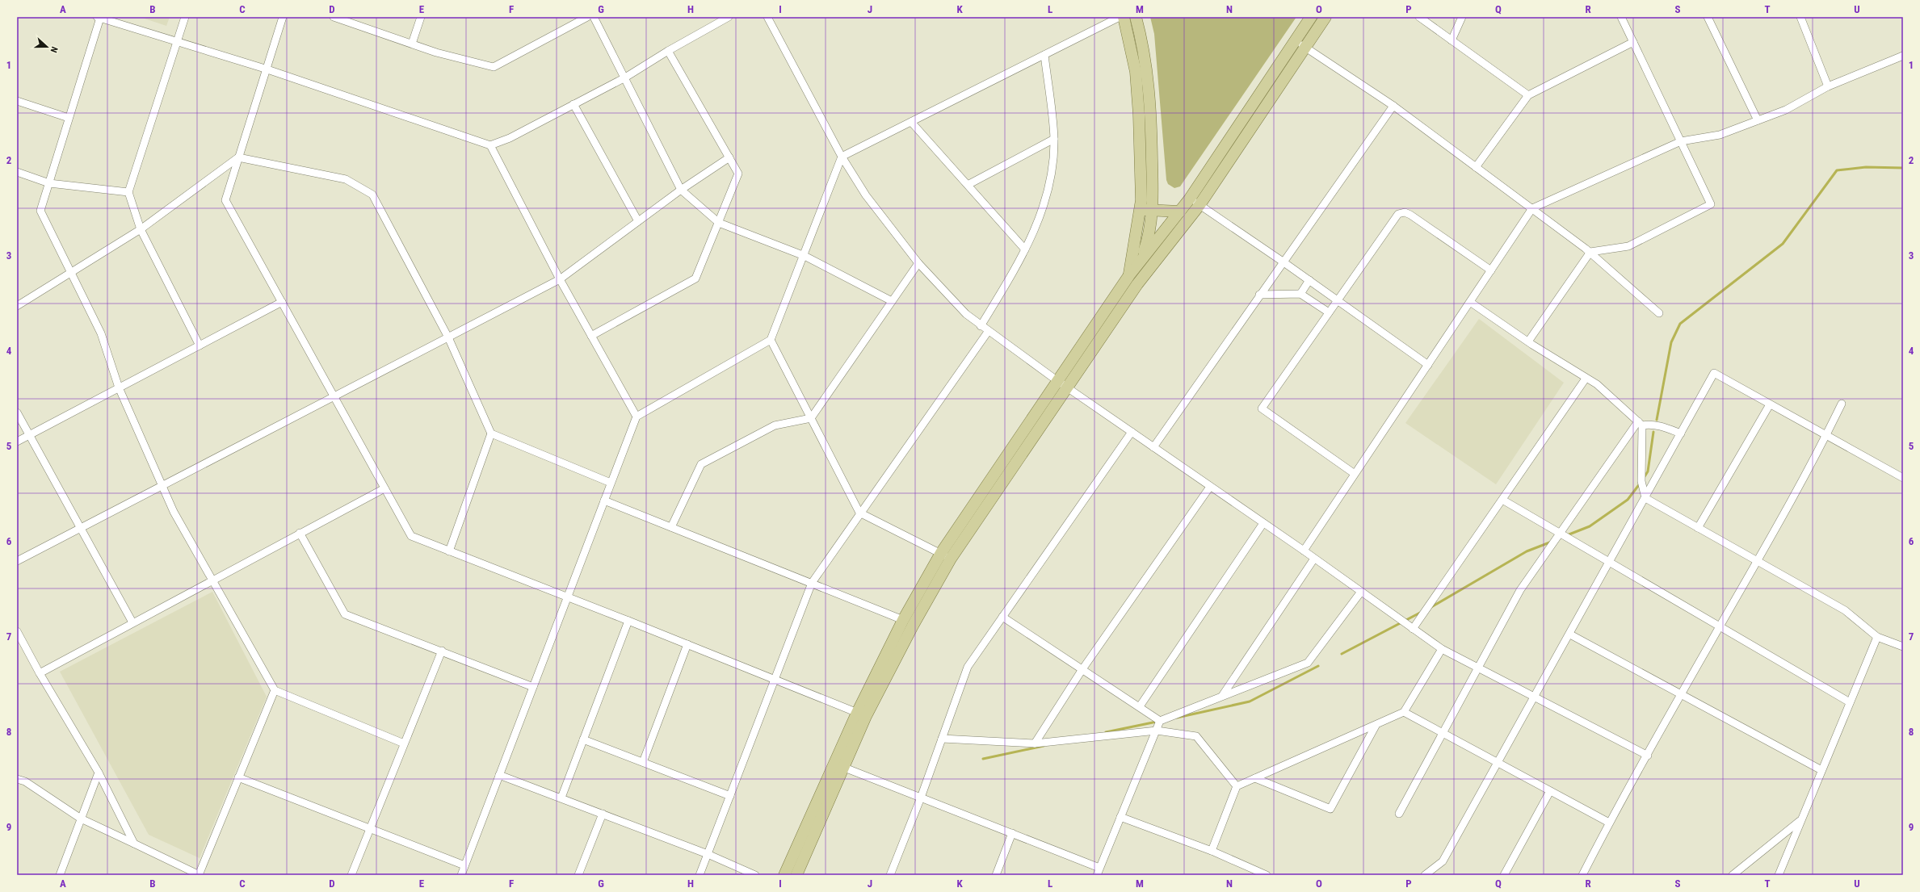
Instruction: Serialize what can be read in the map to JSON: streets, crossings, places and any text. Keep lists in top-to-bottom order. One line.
{"north":"right","grid":{"columns":["A","B","C","D","E","F","G","H","I","J","K","L","M","N","O","P","Q","R","S","T","U"],"rows":["1","2","3","4","5","6","7","8","9"]}}
